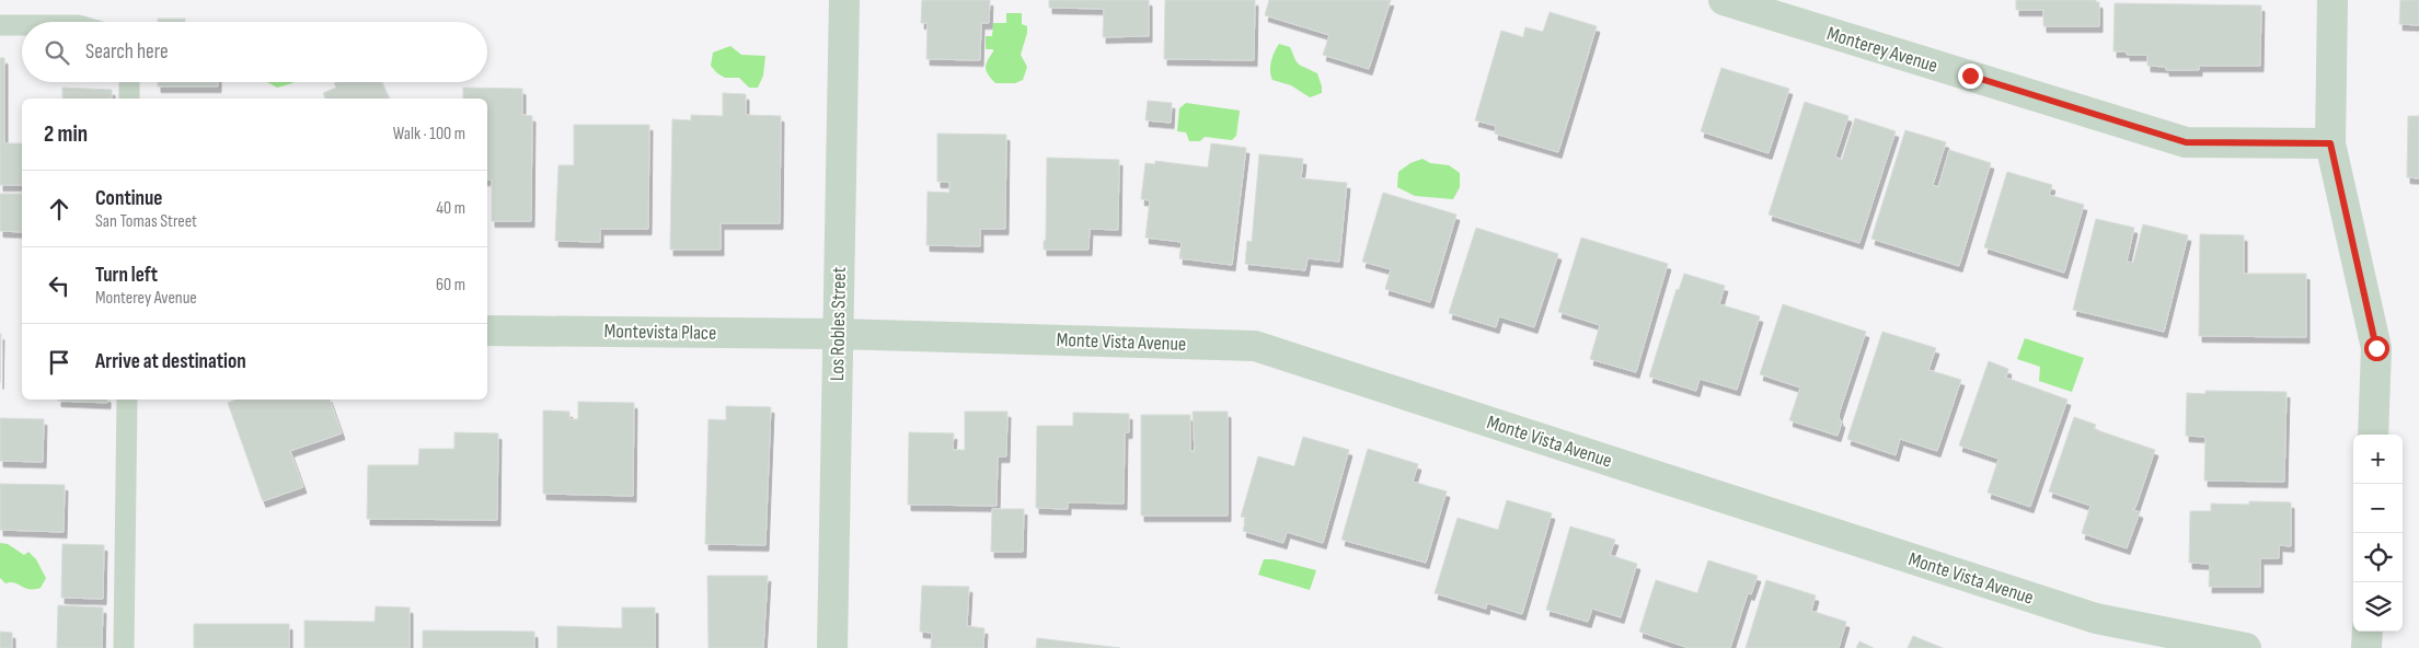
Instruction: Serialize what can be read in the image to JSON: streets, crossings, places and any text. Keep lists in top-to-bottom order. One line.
{"streets":{"street":["Monterey Avenue","Los Robles Street","Montevista Place","Monte Vista Avenue"]},"crossings":[["Los Robles Street","Montevista Place"],["Los Robles Street","Monte Vista Avenue"],["Montevista Place","Monte Vista Avenue"]],"page":{"search":"Search here","heading":["2 min","Walk · 100 m"],"list":[["Continue","San Tomas Street","40 m"],["Turn left","Monterey Avenue","60 m"],"Arrive at destination"],"map_buttons":["+","−"]}}
